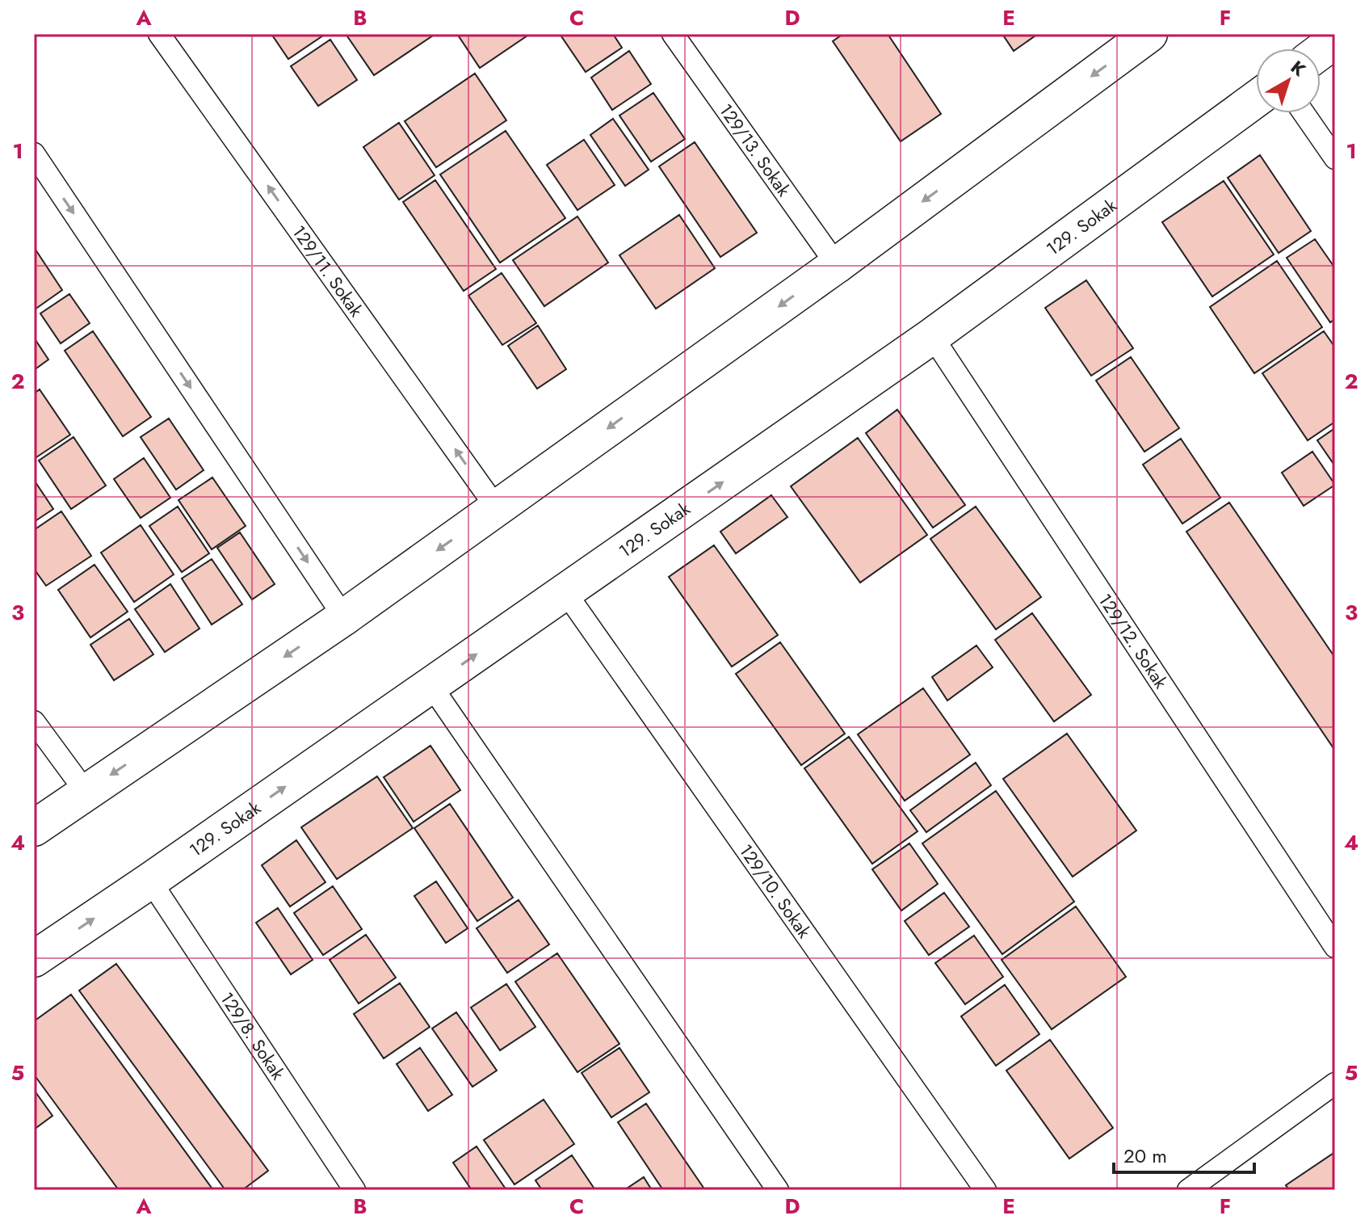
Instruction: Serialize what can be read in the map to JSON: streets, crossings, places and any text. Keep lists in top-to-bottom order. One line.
{"streets":{"street":["129. Sokak"],"lane":["129/13. Sokak","129/11. Sokak","129/12. Sokak","129/10. Sokak","129/8. Sokak"]},"crossings":[["129. Sokak","129/12. Sokak"],["129. Sokak","129/10. Sokak"],["129. Sokak","129/8. Sokak"]],"scale_bar":"20 m","north":"top right","grid":{"columns":["A","B","C","D","E","F"],"rows":["1","2","3","4","5"]}}
